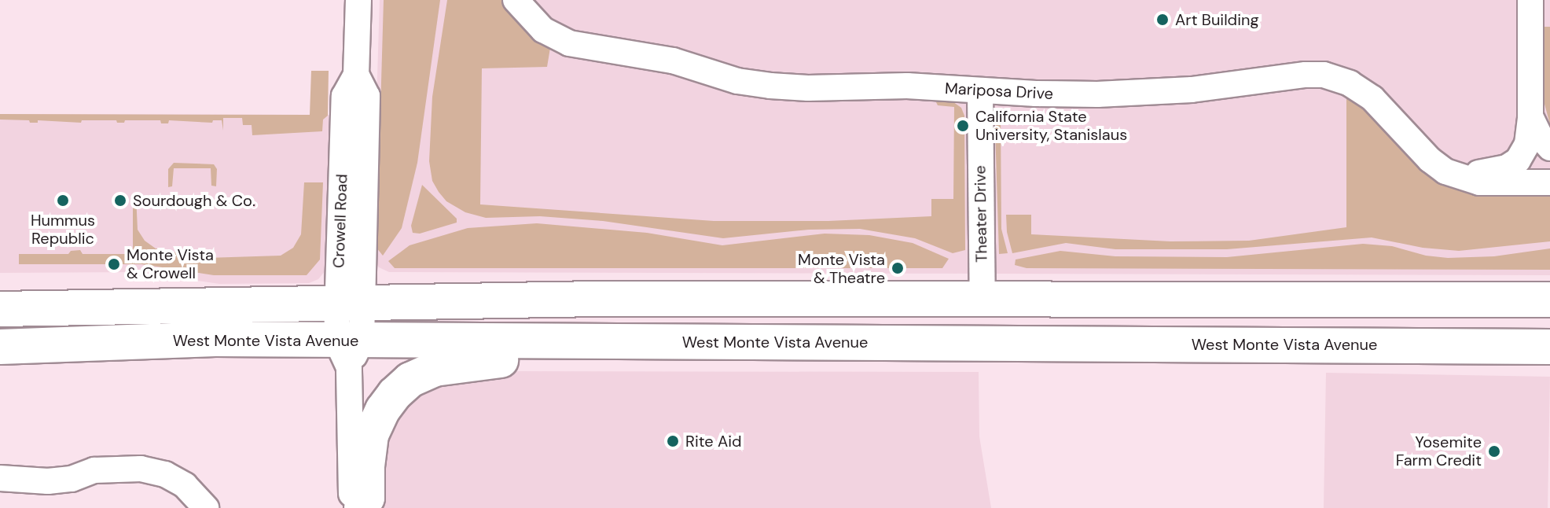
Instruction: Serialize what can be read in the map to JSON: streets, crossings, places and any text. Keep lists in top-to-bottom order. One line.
{"streets":{"main road":["West Monte Vista Avenue"],"street":["Mariposa Drive","Theater Drive","Crowell Road"]},"crossings":[["Mariposa Drive","Theater Drive"],["Crowell Road","West Monte Vista Avenue"]],"places":["Art Building","California State University, Stanislaus","Hummus Republic","Sourdough & Co.","Monte Vista & Crowell","Monte Vista & Theatre","Rite Aid","Yosemite Farm Credit"]}
